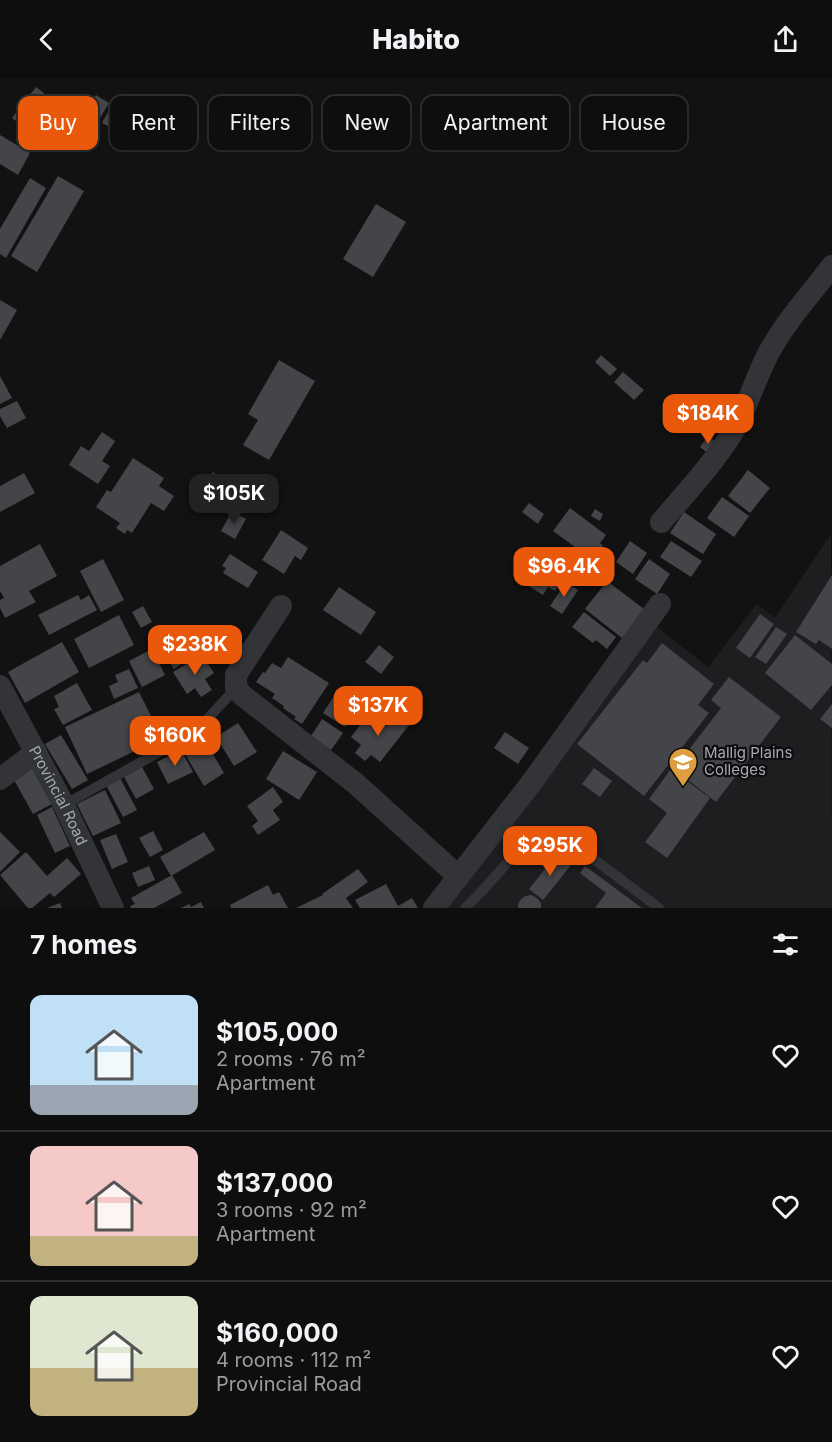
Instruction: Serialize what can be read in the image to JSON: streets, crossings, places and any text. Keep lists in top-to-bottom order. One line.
{"streets":{"street":["Provincial Road"]},"places":{"school or university":["Mallig Plains Colleges"]},"page":{"header":"Habito","chip":["Buy","Rent","Filters","New","Apartment","House"],"price":["$184K","$105K","$96.4K","$238K","$137K","$160K","$295K"],"heading":"7 homes","list":[{"name":"$105,000","note":"2 rooms · 76 m² · Apartment"},{"name":"$137,000","note":"3 rooms · 92 m² · Apartment"},{"name":"$160,000","note":"4 rooms · 112 m² · Provincial Road"}]}}
